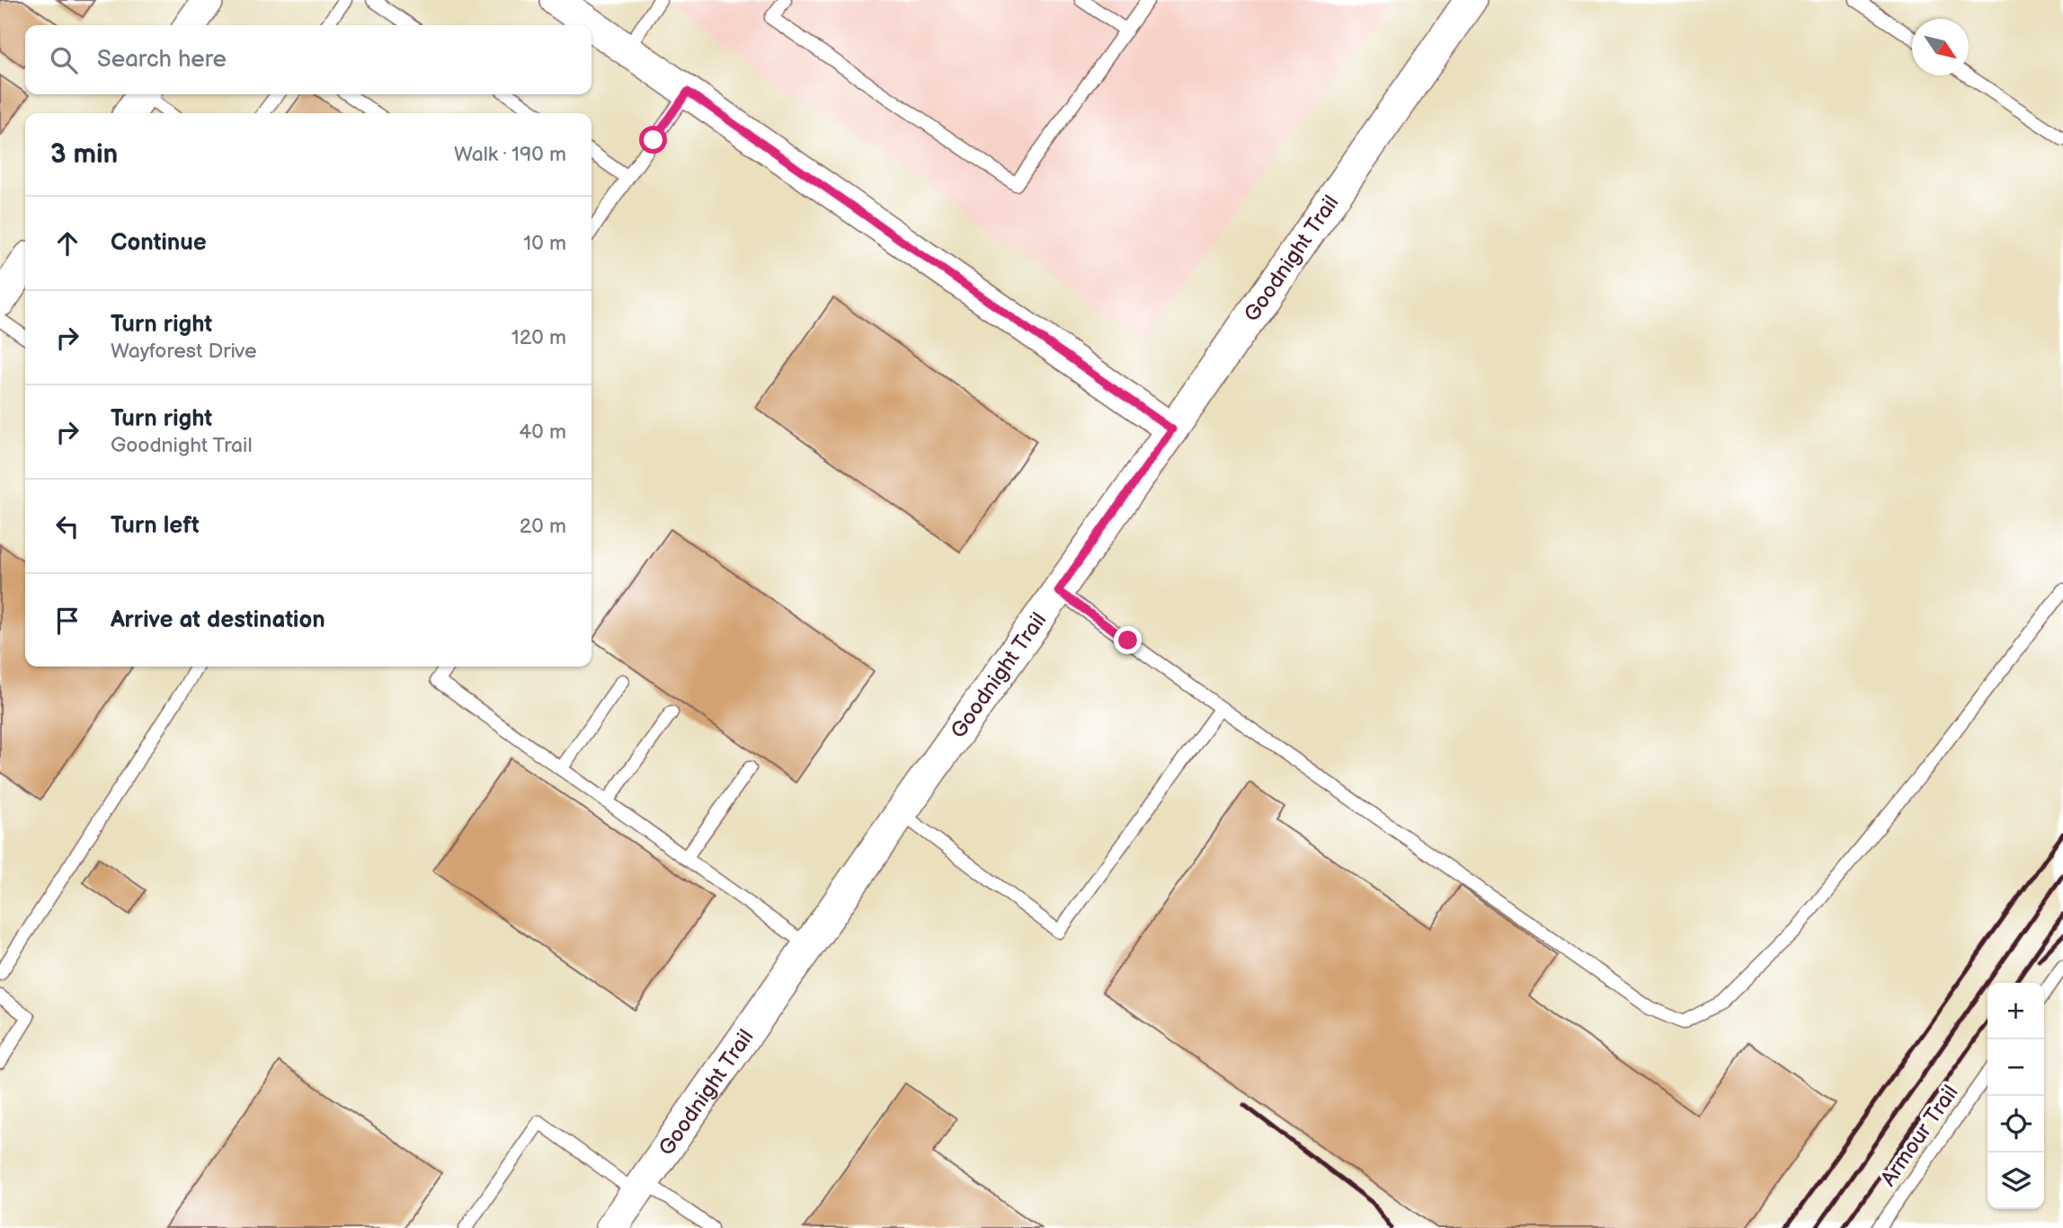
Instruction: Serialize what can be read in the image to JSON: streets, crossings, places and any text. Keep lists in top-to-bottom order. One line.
{"streets":{"street":["Goodnight Trail"],"lane":["Armour Trail"]},"north":"bottom right","page":{"search":"Search here","heading":["3 min","Walk · 190 m"],"list":[["Continue","10 m"],["Turn right","Wayforest Drive","120 m"],["Turn right","Goodnight Trail","40 m"],["Turn left","20 m"],"Arrive at destination"],"map_buttons":["+","−"]}}
